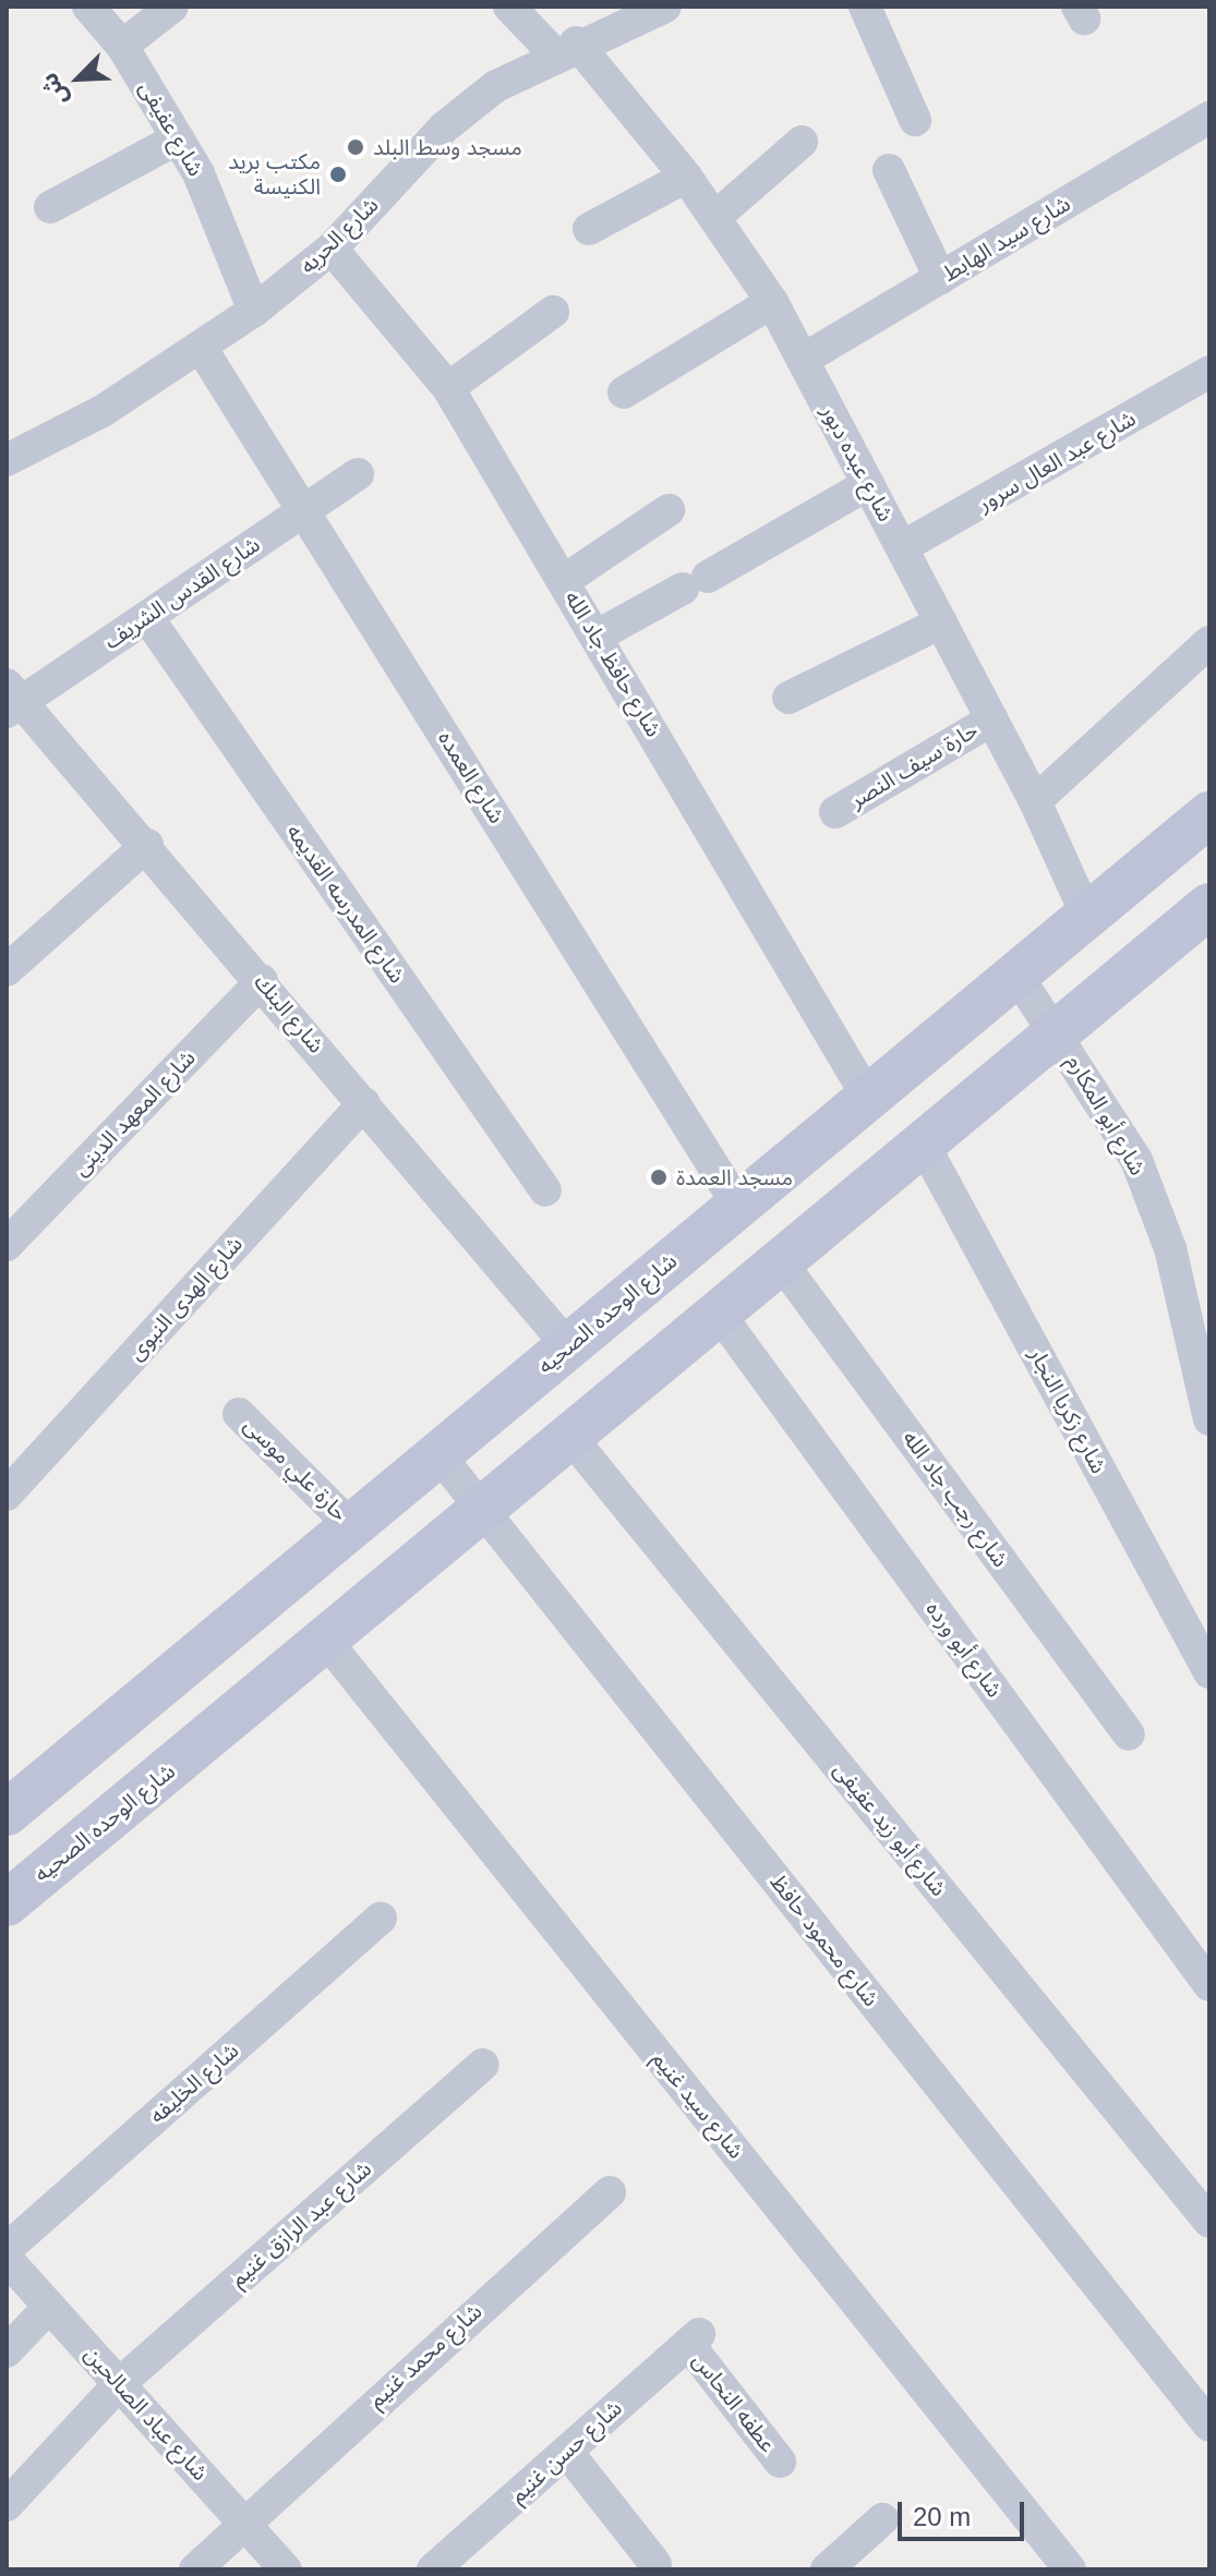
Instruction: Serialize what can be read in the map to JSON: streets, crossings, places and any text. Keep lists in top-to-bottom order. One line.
{"streets":{"main road":["شارع الوحده الصحيه"],"street":["شارع عفيفى","شارع الحريه","شارع سيد الهابط","شارع عبد العال سرور","شارع عبده دبور","شارع القدس الشريف","شارع حافظ جاد الله","حارة سيف النصر","شارع العمده","شارع المدرسه القديمه","شارع البنك","شارع المعهد الدينى","شارع أبو المكارم","شارع الهدى النبوى","شارع زكريا النجار","حارة علي موسى","شارع رجب جاد الله","شارع أبو ورده","شارع أبو زيد عفيفى","شارع محمود حافظ","شارع الخليفه","شارع سيد غنيم","شارع عبد الرازق غنيم","شارع محمد غنيم","عطفه النحاس","شارع عباد الصالحين","شارع حسن غنيم"]},"crossings":[["شارع عفيفى","شارع الحريه"],["شارع الحريه","شارع عبده دبور"],["شارع الحريه","شارع حافظ جاد الله"],["شارع الحريه","شارع العمده"],["شارع سيد الهابط","شارع عبده دبور"],["شارع عبد العال سرور","شارع عبده دبور"],["شارع عبده دبور","حارة سيف النصر"],["شارع عبده دبور","شارع الوحده الصحيه"],["شارع القدس الشريف","شارع العمده"],["شارع القدس الشريف","شارع المدرسه القديمه"],["شارع القدس الشريف","شارع البنك"],["شارع حافظ جاد الله","شارع الوحده الصحيه"],["شارع العمده","شارع الوحده الصحيه"],["شارع البنك","شارع المعهد الدينى"],["شارع البنك","شارع الهدى النبوى"],["شارع البنك","شارع الوحده الصحيه"],["شارع أبو المكارم","شارع الوحده الصحيه"],["شارع الوحده الصحيه","شارع زكريا النجار"],["شارع الوحده الصحيه","حارة علي موسى"],["شارع الوحده الصحيه","شارع رجب جاد الله"],["شارع الوحده الصحيه","شارع أبو ورده"],["شارع الوحده الصحيه","شارع أبو زيد عفيفى"],["شارع الوحده الصحيه","شارع محمود حافظ"],["شارع الوحده الصحيه","شارع سيد غنيم"],["شارع عبد الرازق غنيم","شارع عباد الصالحين"],["شارع محمد غنيم","شارع عباد الصالحين"],["عطفه النحاس","شارع حسن غنيم"]],"places":["مسجد وسط البلد","مكتب بريد الكنيسة","مسجد العمدة"],"scale_bar":"20 m","north":"bottom left"}
